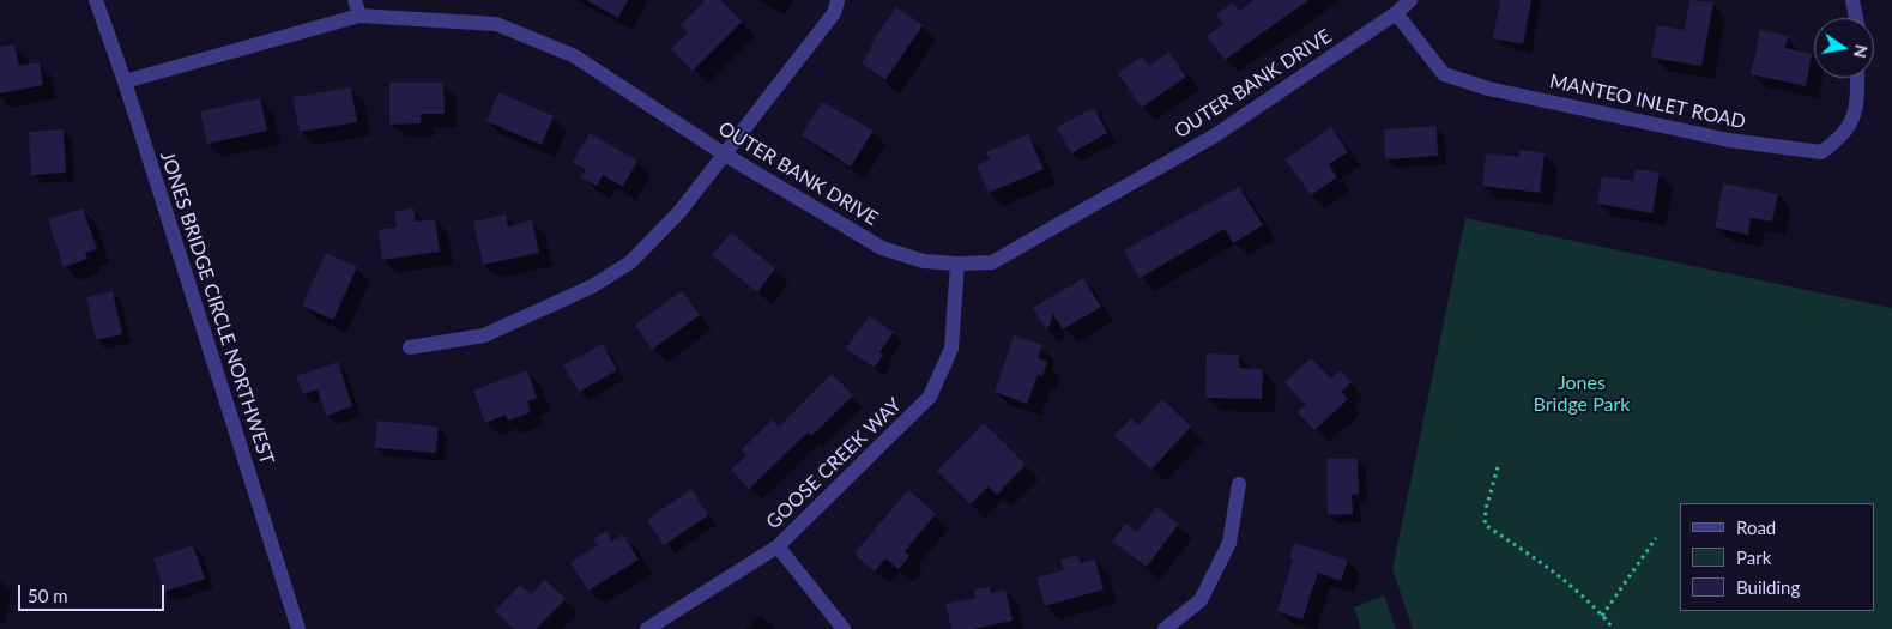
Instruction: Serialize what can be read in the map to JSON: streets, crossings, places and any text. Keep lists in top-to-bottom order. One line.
{"streets":{"street":["OUTER BANK DRIVE","MANTEO INLET ROAD","JONES BRIDGE CIRCLE NORTHWEST","GOOSE CREEK WAY"]},"crossings":[["OUTER BANK DRIVE","MANTEO INLET ROAD"],["OUTER BANK DRIVE","JONES BRIDGE CIRCLE NORTHWEST"],["OUTER BANK DRIVE","GOOSE CREEK WAY"]],"parks":["Jones Bridge Park"],"legend":["Road","Park","Building"],"scale_bar":"50 m","north":"right"}
